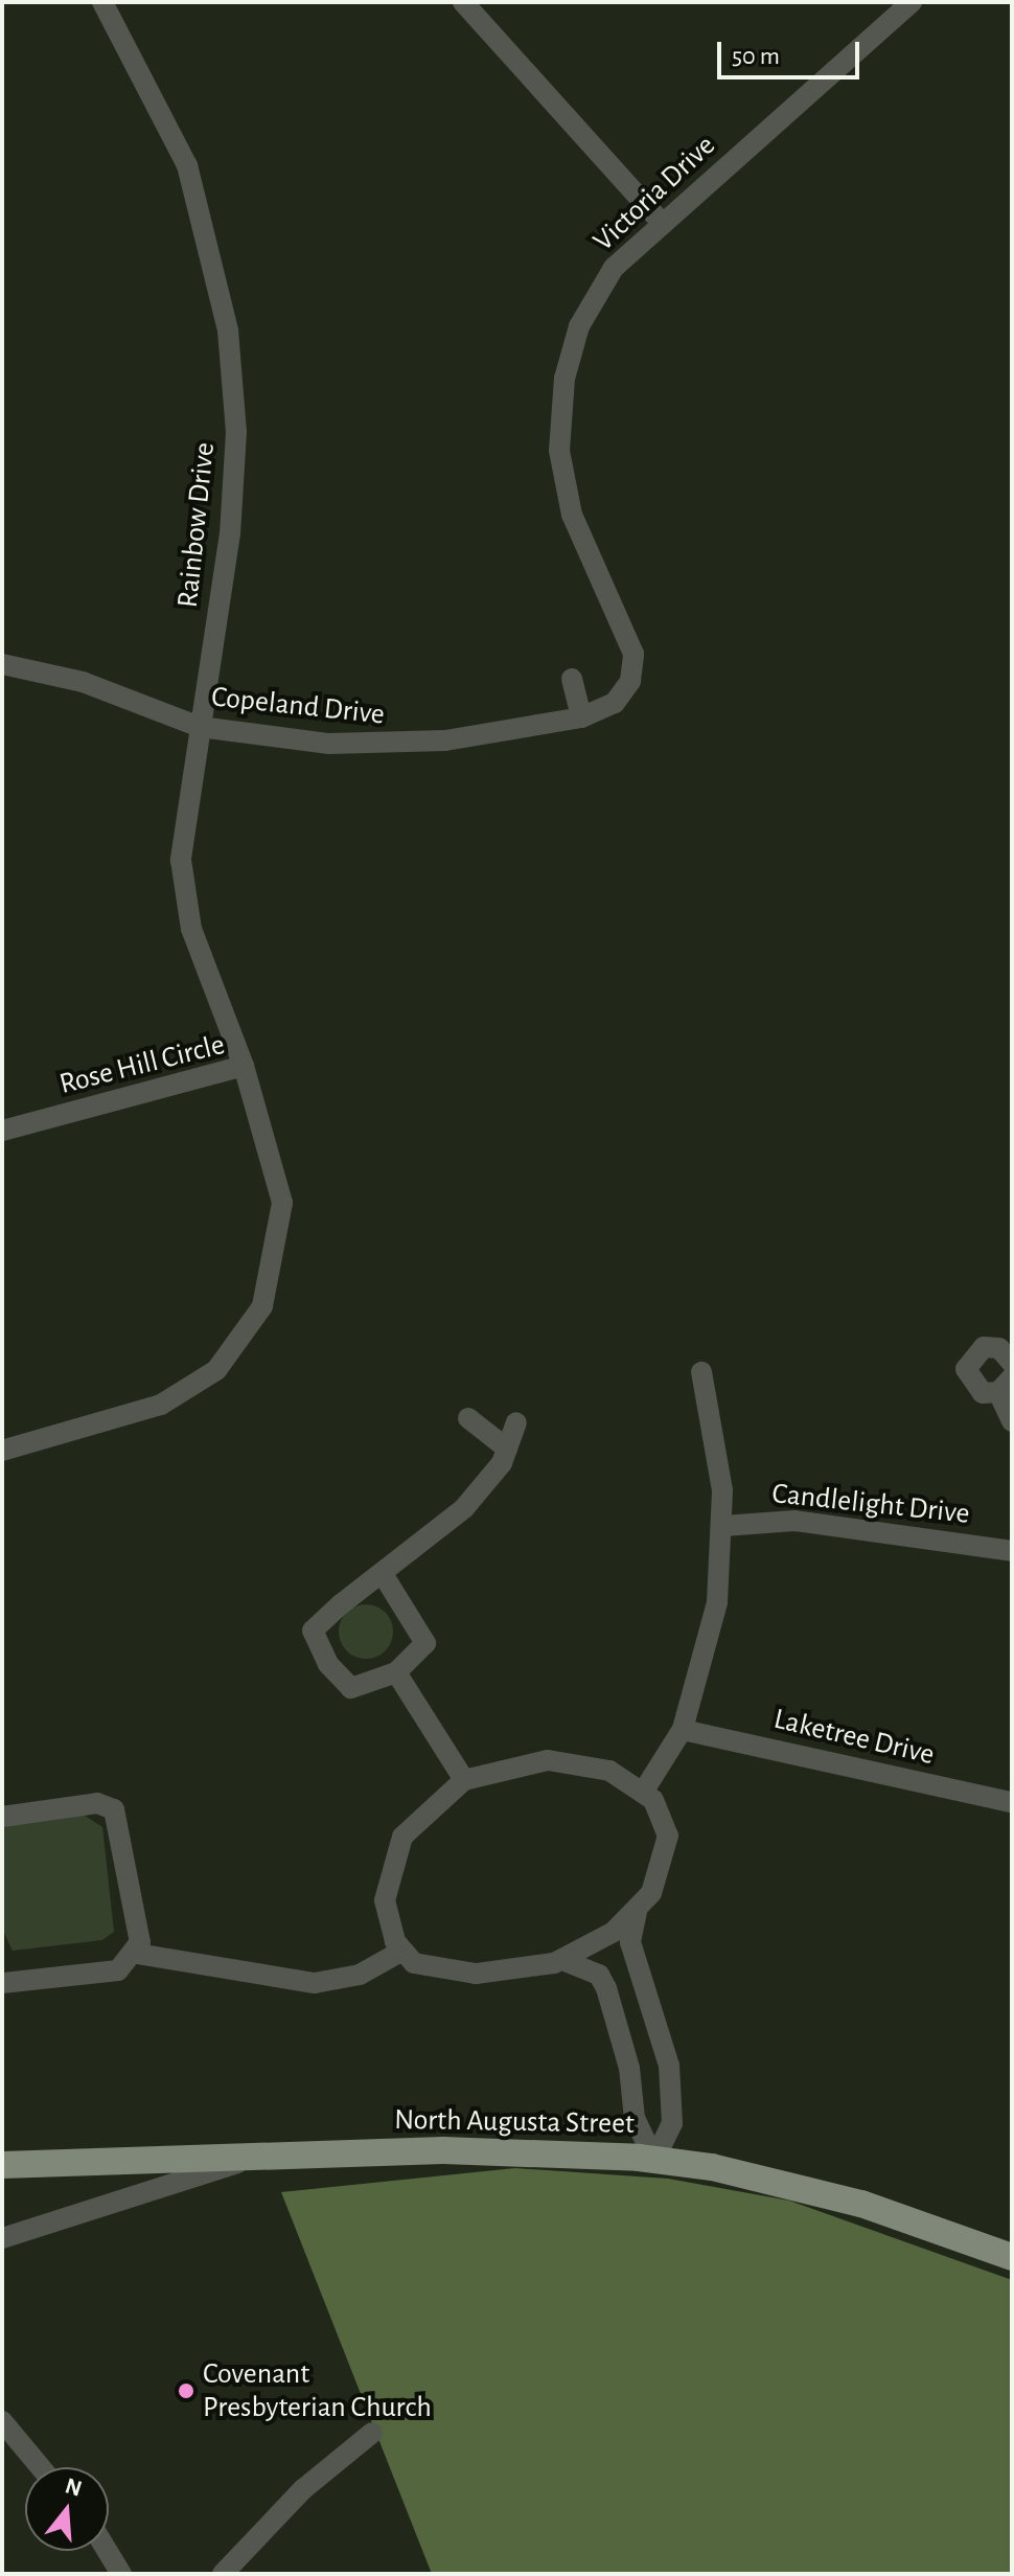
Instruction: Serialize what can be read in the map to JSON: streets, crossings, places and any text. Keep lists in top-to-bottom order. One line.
{"streets":{"main road":["North Augusta Street"],"street":["Victoria Drive","Rainbow Drive","Copeland Drive","Rose Hill Circle","Candlelight Drive","Laketree Drive"]},"crossings":[["Victoria Drive","Copeland Drive"],["Rainbow Drive","Copeland Drive"],["Rainbow Drive","Rose Hill Circle"]],"places":["Covenant Presbyterian Church"],"scale_bar":"50 m","north":"top"}
